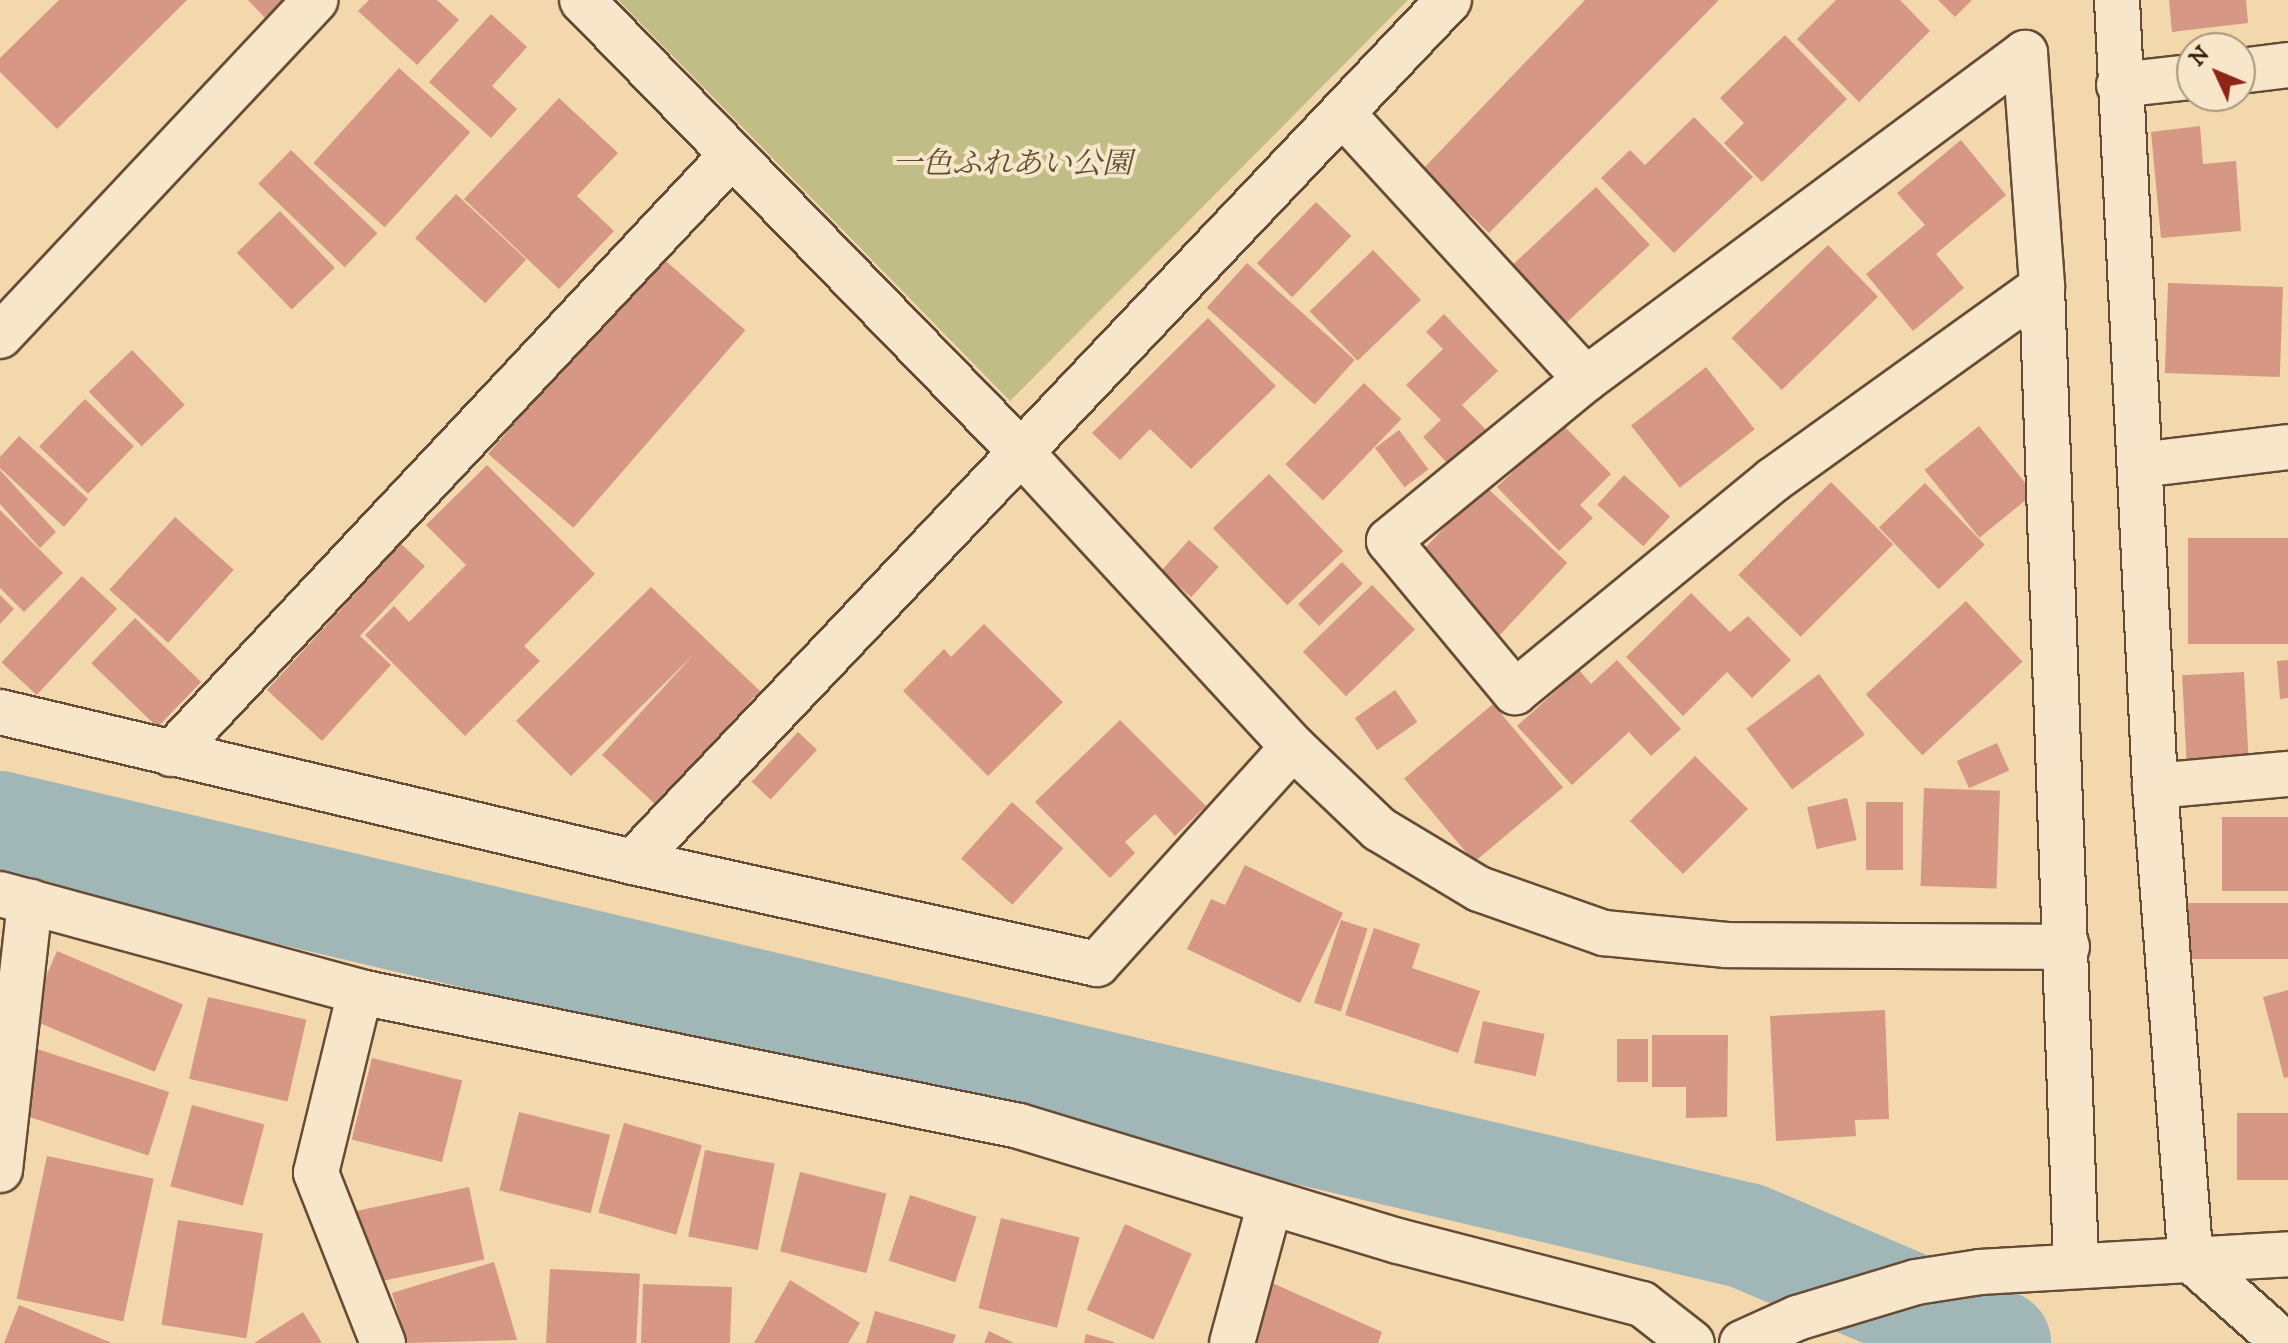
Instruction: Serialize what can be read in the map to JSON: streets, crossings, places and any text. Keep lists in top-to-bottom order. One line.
{"parks":["一色ふれあい公園"],"north":"top left"}
